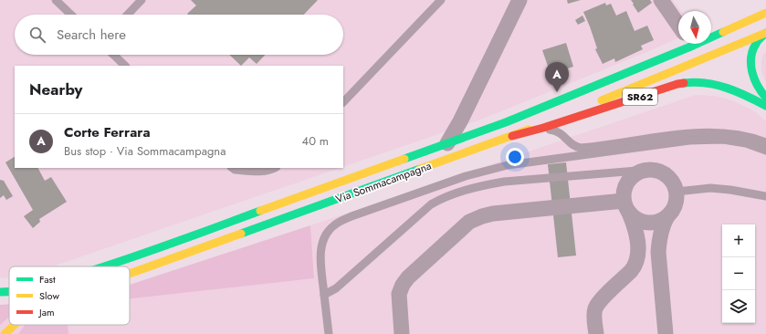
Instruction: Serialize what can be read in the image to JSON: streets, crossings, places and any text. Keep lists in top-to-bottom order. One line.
{"streets":{"main road":["SR62","Via Sommacampagna"]},"crossings":[["SR62","Via Sommacampagna"]],"legend":["Fast","Slow","Jam"],"north":"bottom","page":{"search":"Search here","pins":"A","heading":"Nearby","list":[{"mark":"A","name":"Corte Ferrara","note":"Bus stop · Via Sommacampagna","value":"40 m"}],"map_buttons":["+","−"]}}
